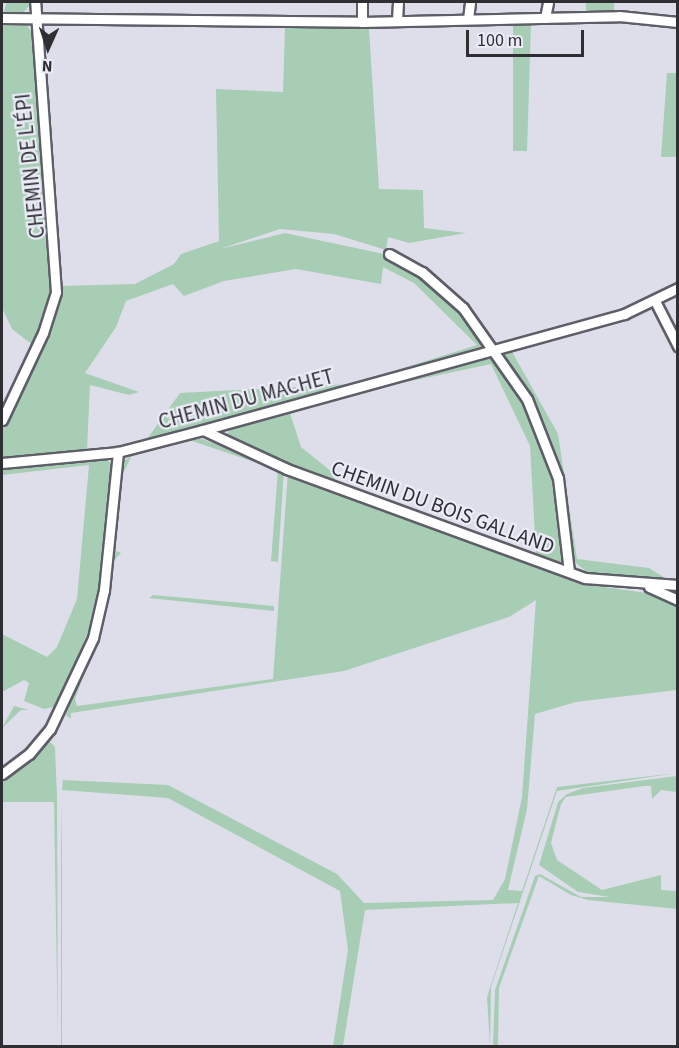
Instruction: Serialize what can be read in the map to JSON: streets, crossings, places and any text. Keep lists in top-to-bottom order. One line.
{"streets":{"street":["CHEMIN DE L'ÉPI","CHEMIN DU MACHET","CHEMIN DU BOIS GALLAND"]},"crossings":[["CHEMIN DU MACHET","CHEMIN DU BOIS GALLAND"]],"scale_bar":"100 m","north":"bottom"}
